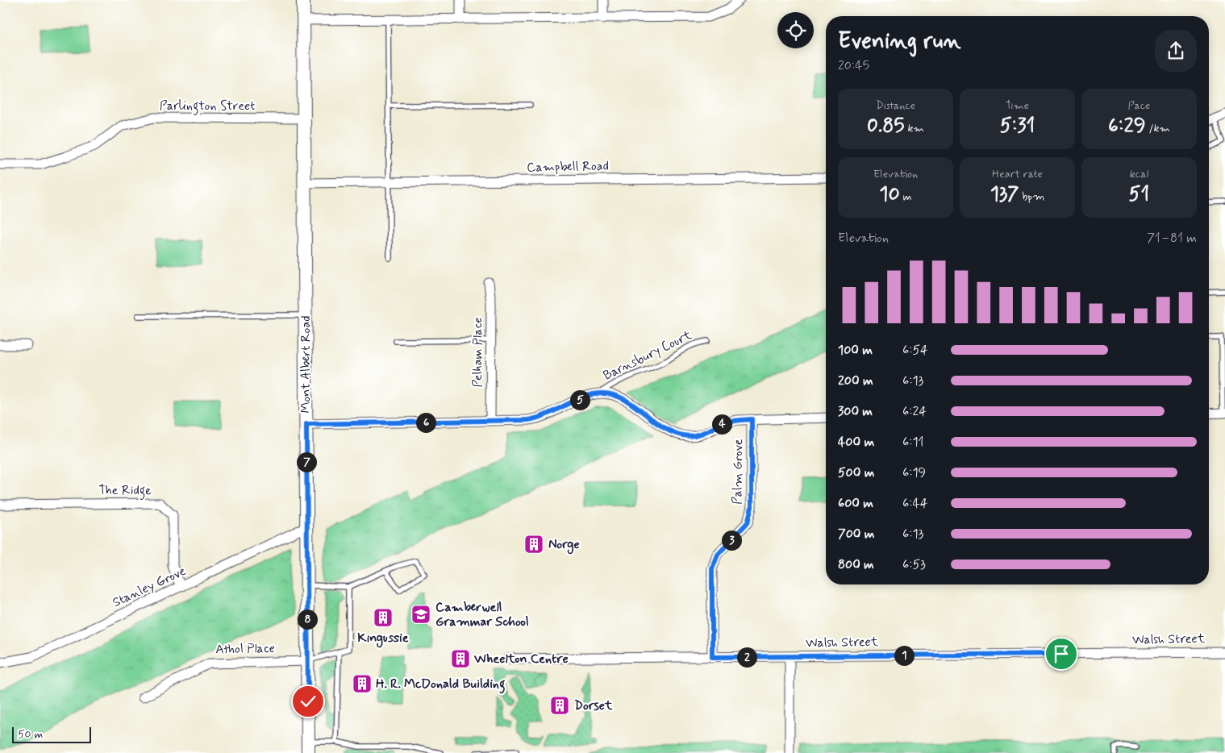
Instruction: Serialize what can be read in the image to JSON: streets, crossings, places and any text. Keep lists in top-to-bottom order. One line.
{"streets":{"main road":["Mont Albert Road"],"street":["Parlington Street","Campbell Road","Pelham Place","Palm Grove","The Ridge","Stanley Grove","Walsh Street","Athol Place"],"lane":["Barnsbury Court"]},"crossings":[["Parlington Street","Mont Albert Road"],["Campbell Road","Mont Albert Road"],["Mont Albert Road","Stanley Grove"],["Mont Albert Road","Athol Place"],["Palm Grove","Walsh Street"],["The Ridge","Stanley Grove"]],"places":{"building":["Norge","Kingussie","Wheelton Centre","H. R. McDonald Building","Dorset"],"school or university":["Camberwell Grammar School"]},"scale_bar":"50 m","page":{"heading":["Evening run","20:45"],"stats":[["Distance","0.85 km"],["Time","5:31"],["Pace","6:29 /km"],["Elevation","10 m"],["Heart rate","137 bpm"],["kcal","51"]],"chart":["Elevation","71–81 m"],"list":[{"name":"100 m","note":"6:54"},{"name":"200 m","note":"6:13"},{"name":"300 m","note":"6:24"},{"name":"400 m","note":"6:11"},{"name":"500 m","note":"6:19"},{"name":"600 m","note":"6:44"},{"name":"700 m","note":"6:13"},{"name":"800 m","note":"6:53"}],"pins":["5","6","4","7","3","8","1","2"],"scale":"50 m"}}
